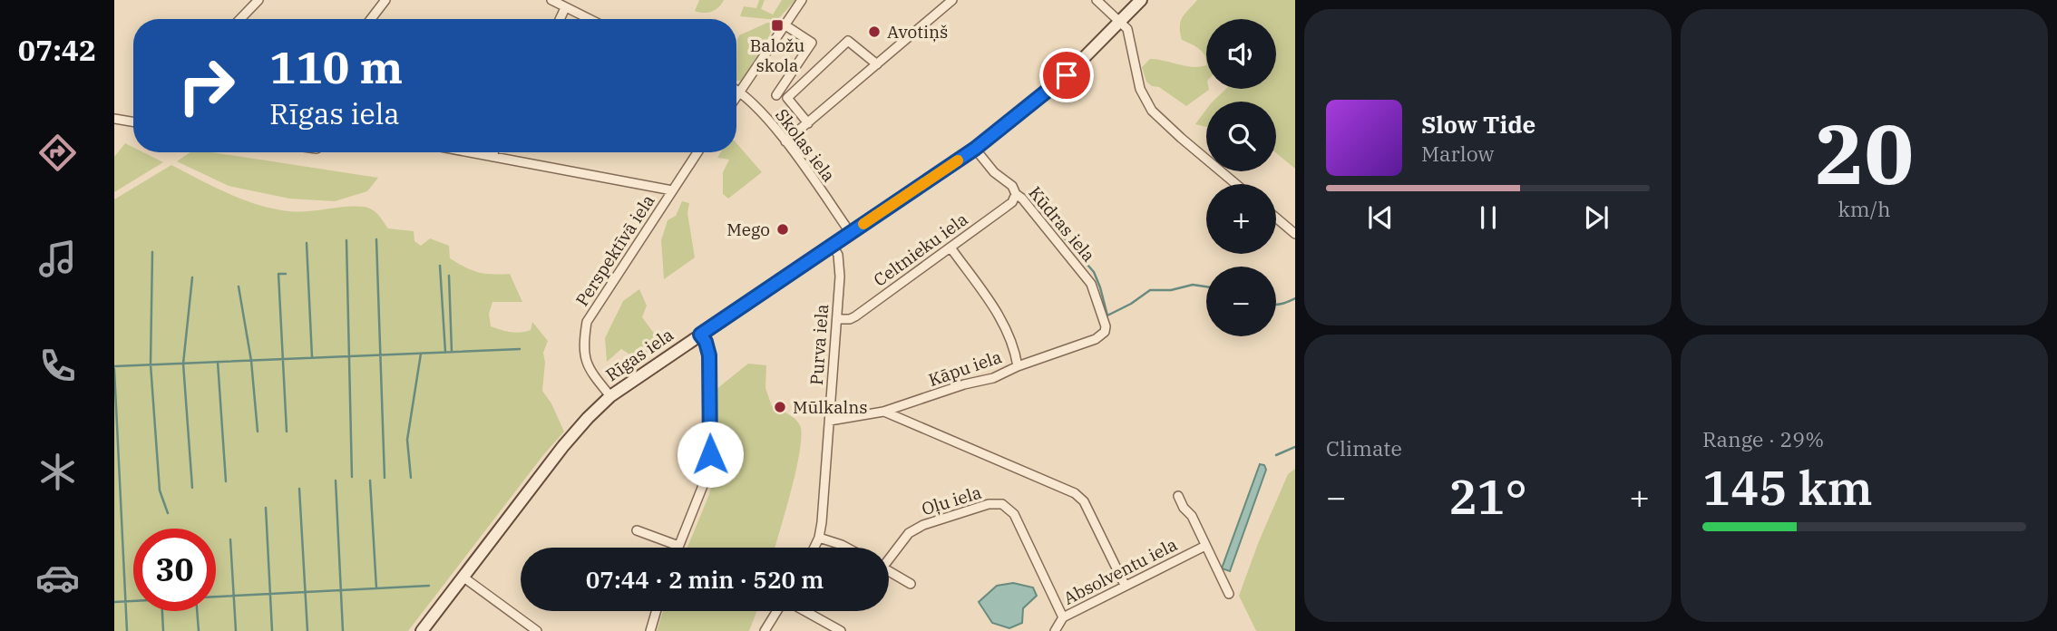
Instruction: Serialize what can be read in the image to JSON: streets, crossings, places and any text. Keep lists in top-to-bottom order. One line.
{"streets":{"main road":["Rīgas iela"],"street":["Skolas iela","Kūdras iela","Celtnieku iela","Perspektīvā iela","Purva iela","Kāpu iela","Oļu iela","Absolventu iela"]},"crossings":[["Skolas iela","Rīgas iela"],["Kūdras iela","Celtnieku iela"],["Kūdras iela","Rīgas iela"],["Kūdras iela","Kāpu iela"],["Celtnieku iela","Purva iela"],["Perspektīvā iela","Rīgas iela"],["Purva iela","Rīgas iela"],["Purva iela","Kāpu iela"],["Oļu iela","Absolventu iela"]],"places":{"transit":["Baložu skola"],"other":["Avotiņš","Mego","Mūlkalns"]},"page":{"tabs":"07:42","tile":[["20","km/h"],"Climate",["Range · 29%","145 km"]],"map_buttons":["+","−"],"turn":["110 m","Rīgas iela"],"song":["Slow Tide","Marlow"],"heat":["−","21°","+"],"limit":"30","trip":"07:44 · 2 min · 520 m"}}
